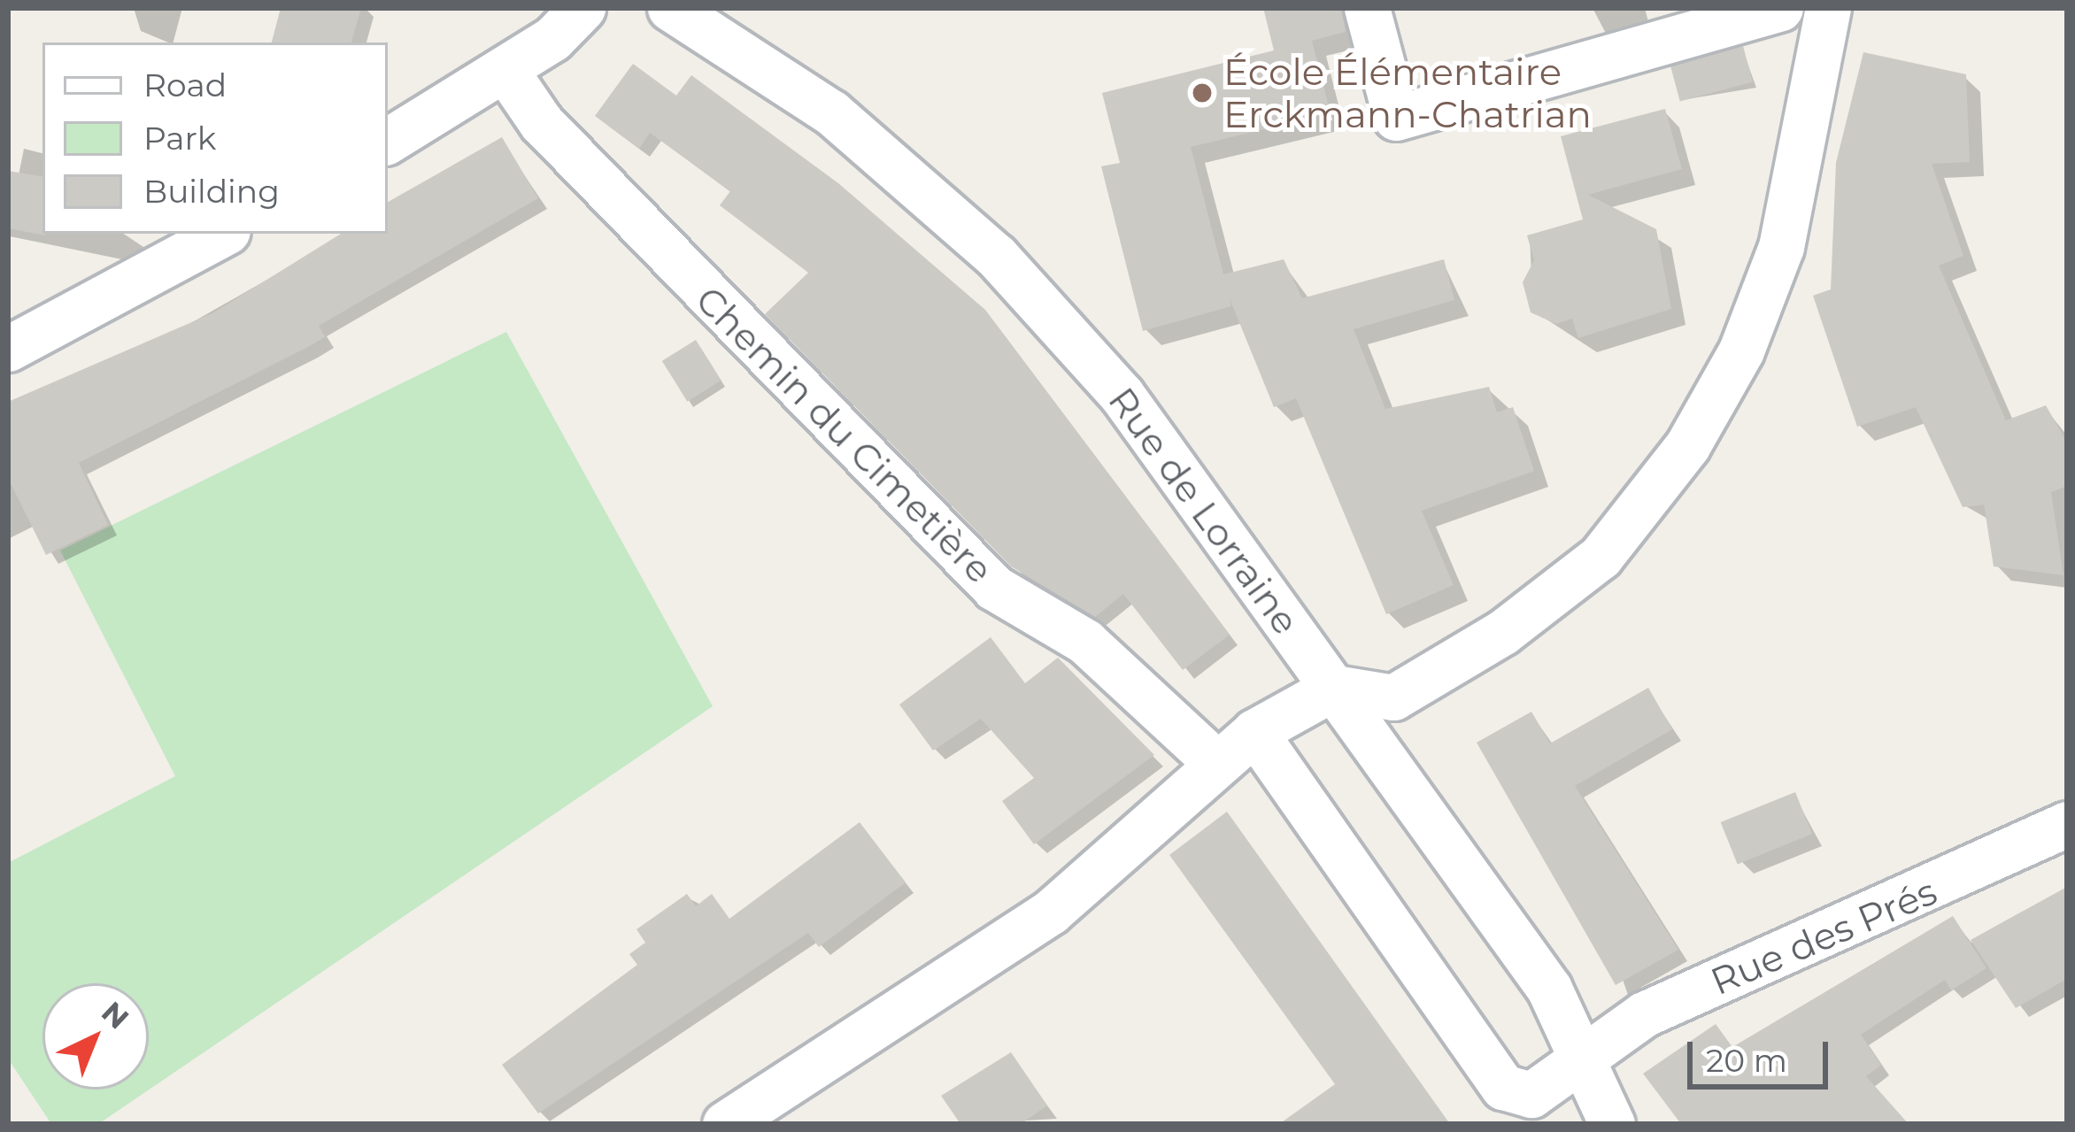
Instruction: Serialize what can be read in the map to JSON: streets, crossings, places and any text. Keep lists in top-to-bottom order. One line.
{"streets":{"street":["Chemin du Cimetière","Rue de Lorraine","Rue des Prés"]},"crossings":[["Rue de Lorraine","Rue des Prés"]],"places":["École Élémentaire Erckmann-Chatrian"],"legend":["Road","Park","Building"],"scale_bar":"20 m","north":"top right"}
